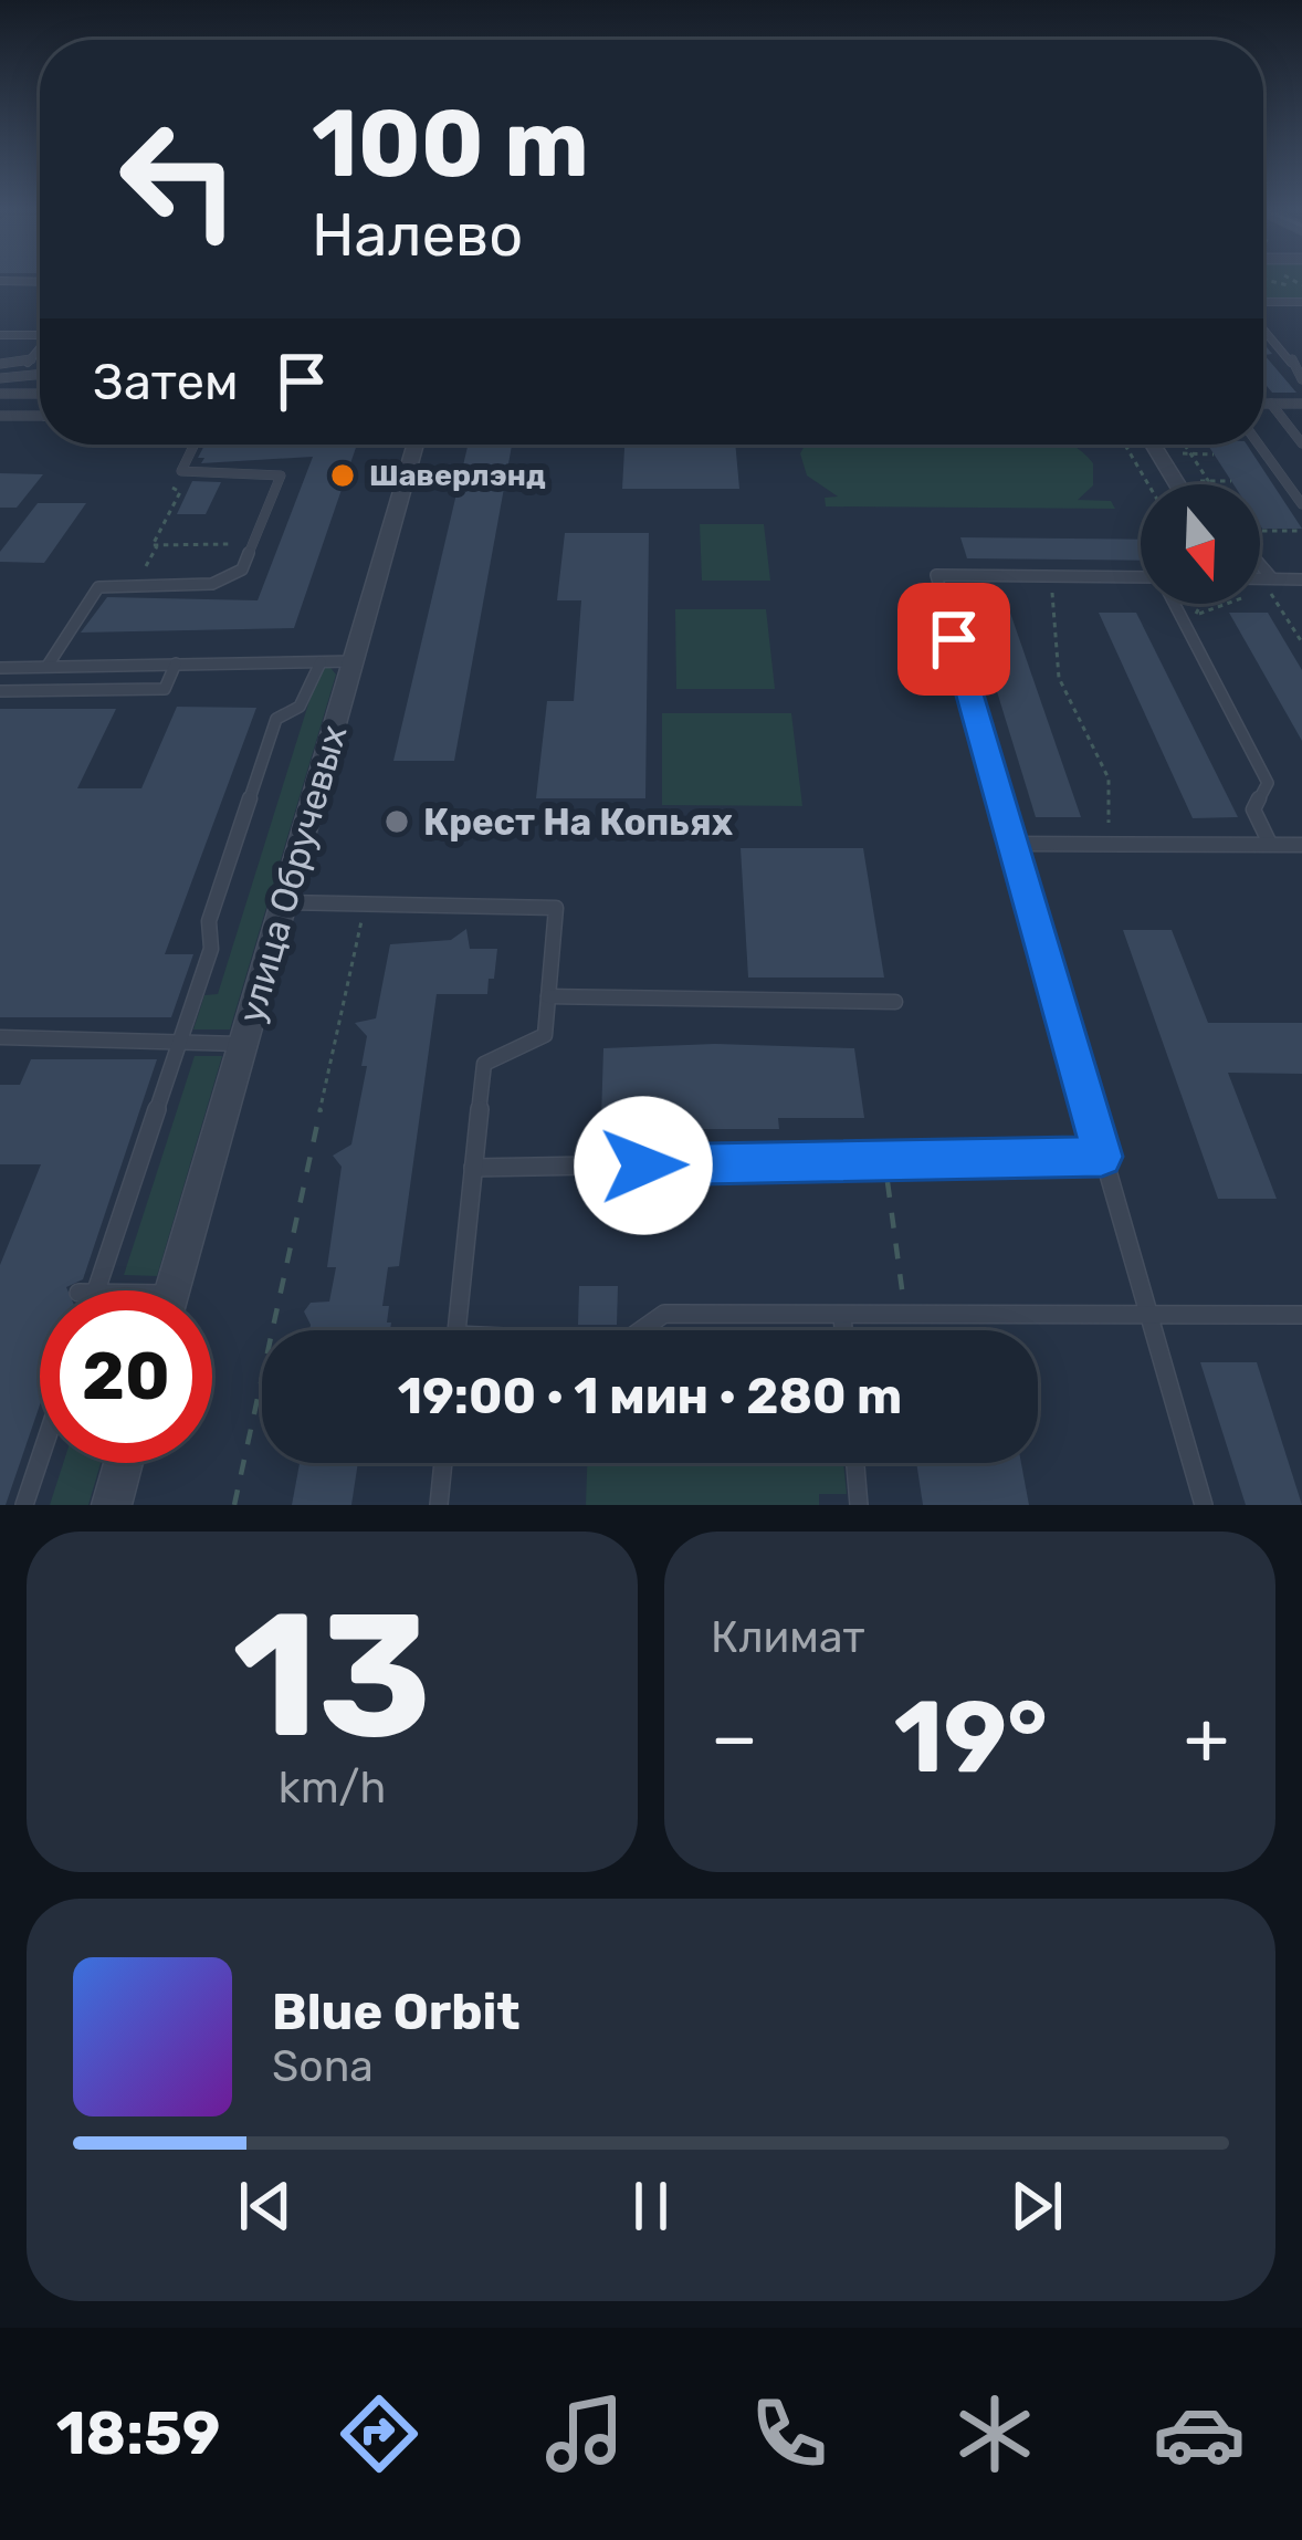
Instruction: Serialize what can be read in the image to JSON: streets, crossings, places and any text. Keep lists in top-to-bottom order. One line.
{"streets":{"street":["улица Обручевых"]},"places":["Шаверлэнд","Крест На Копьях"],"north":"bottom","page":{"turn":["100 m","Налево"],"then":"Затем","limit":"20","trip":"19:00 · 1 мин · 280 m","tile":[["13","km/h"],"Климат"],"heat":["−","19°","+"],"song":["Blue Orbit","Sona"],"tabs":"18:59"}}
